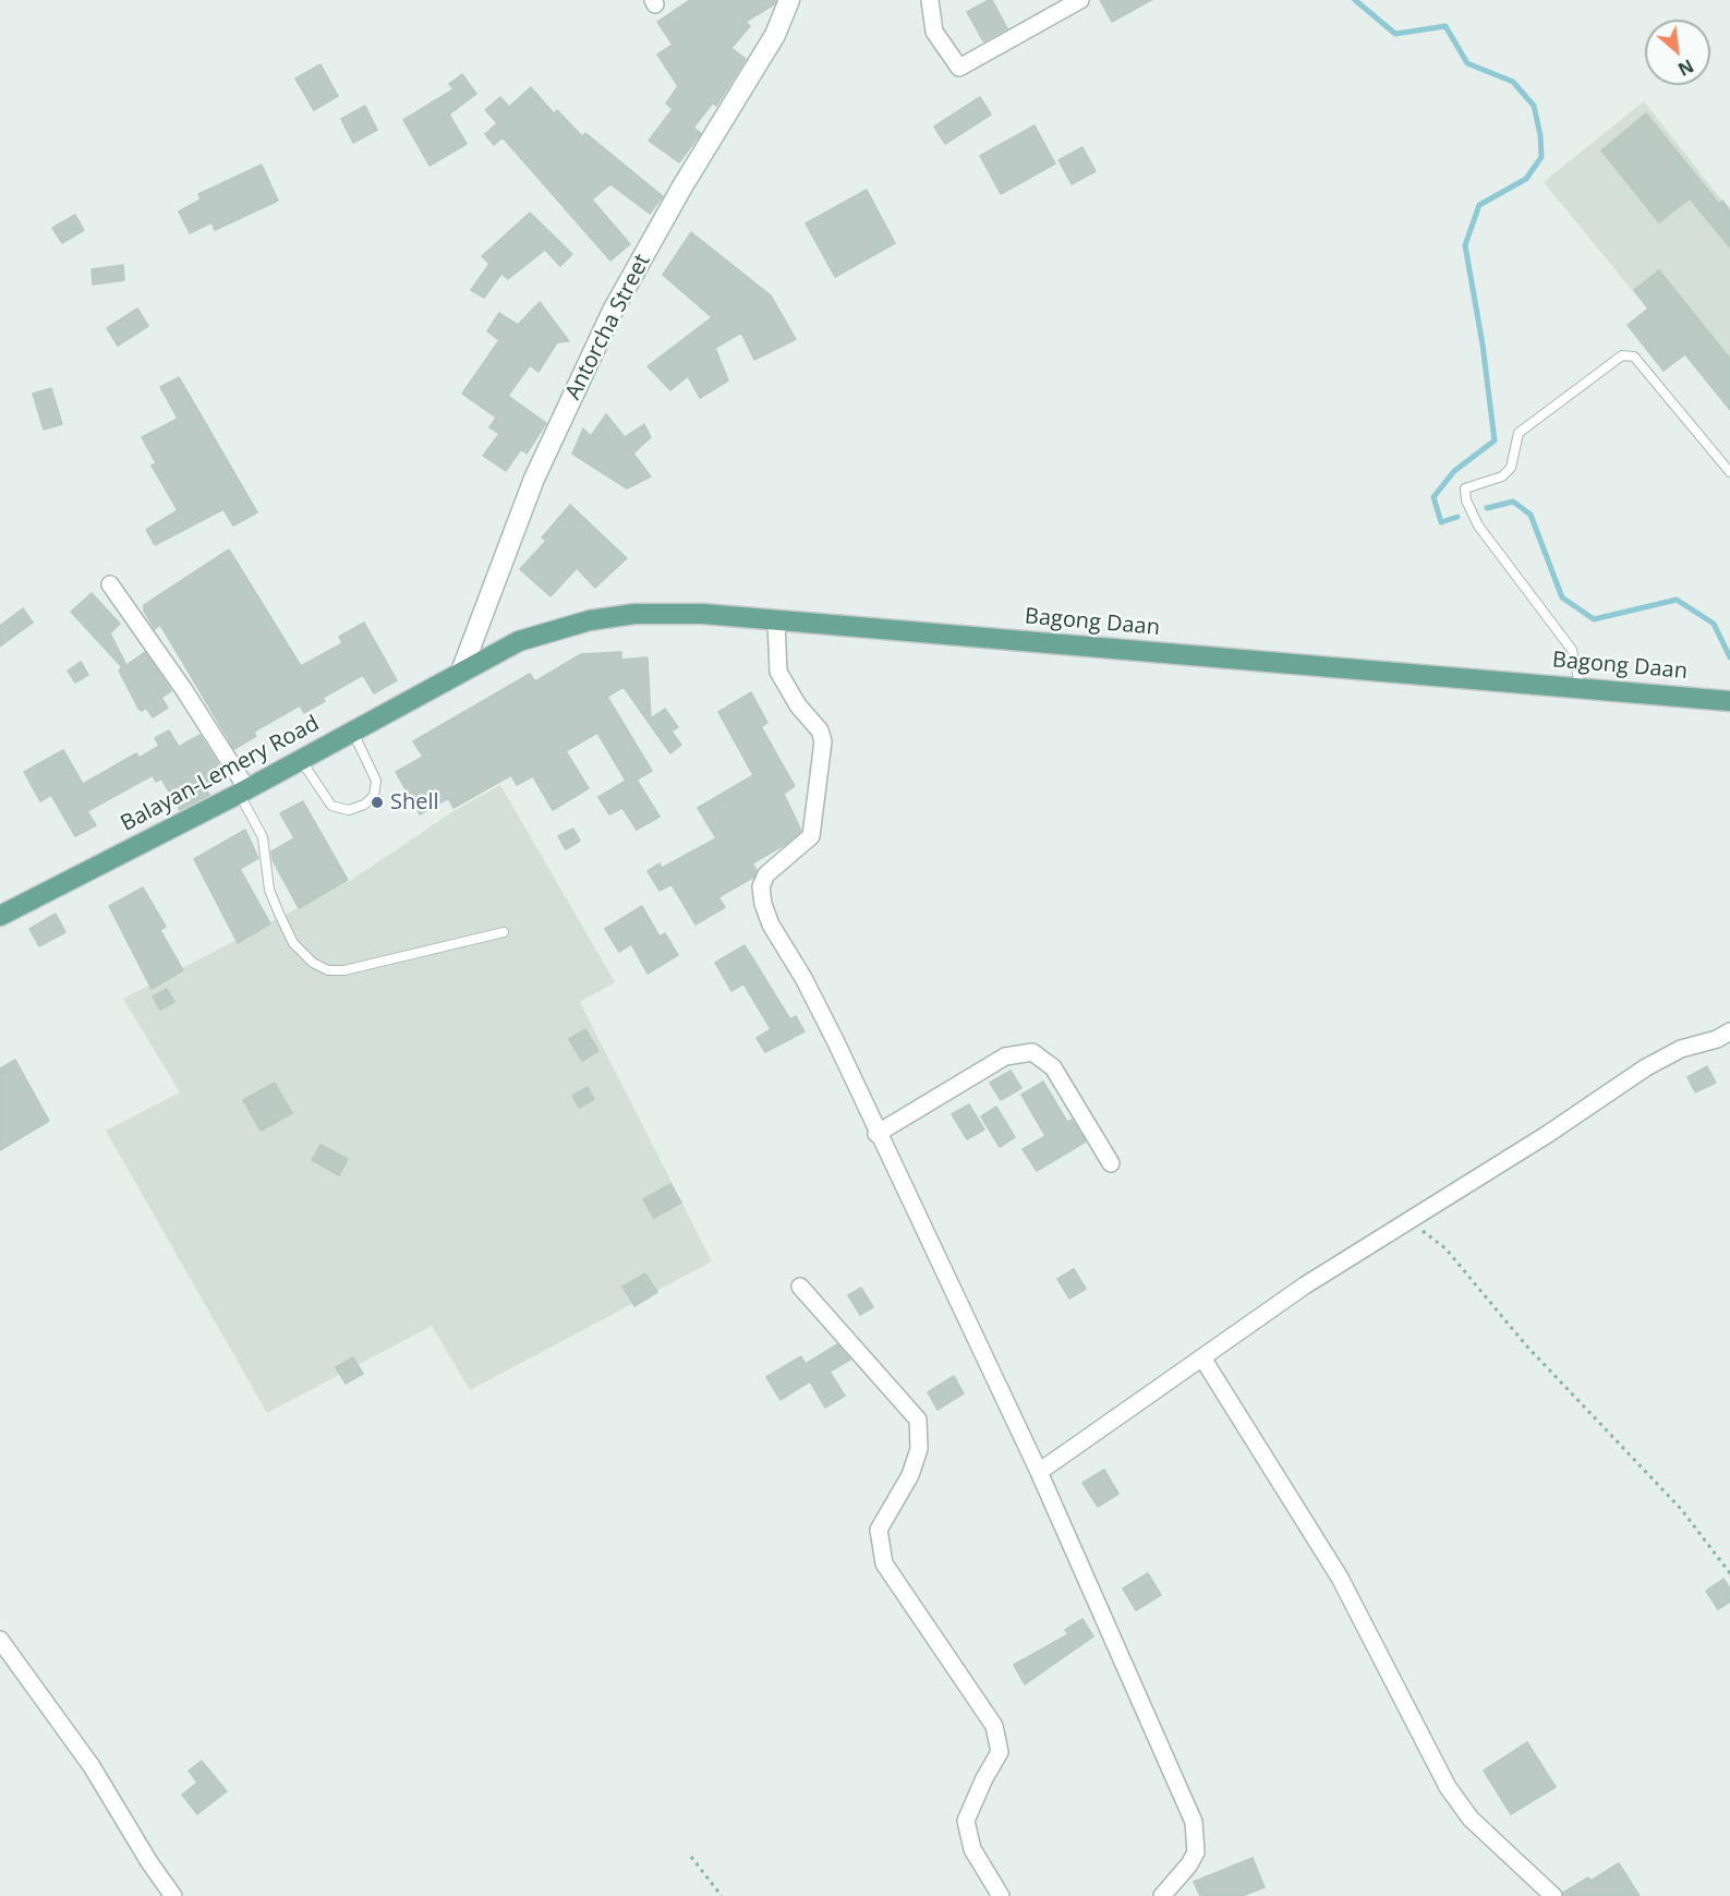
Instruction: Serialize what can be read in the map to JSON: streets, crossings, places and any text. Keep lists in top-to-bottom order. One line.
{"streets":{"main road":["Antorcha Street","Bagong Daan","Balayan-Lemery Road"]},"crossings":[["Antorcha Street","Bagong Daan"],["Antorcha Street","Balayan-Lemery Road"],["Bagong Daan","Balayan-Lemery Road"]],"places":["Shell"],"north":"bottom right"}
